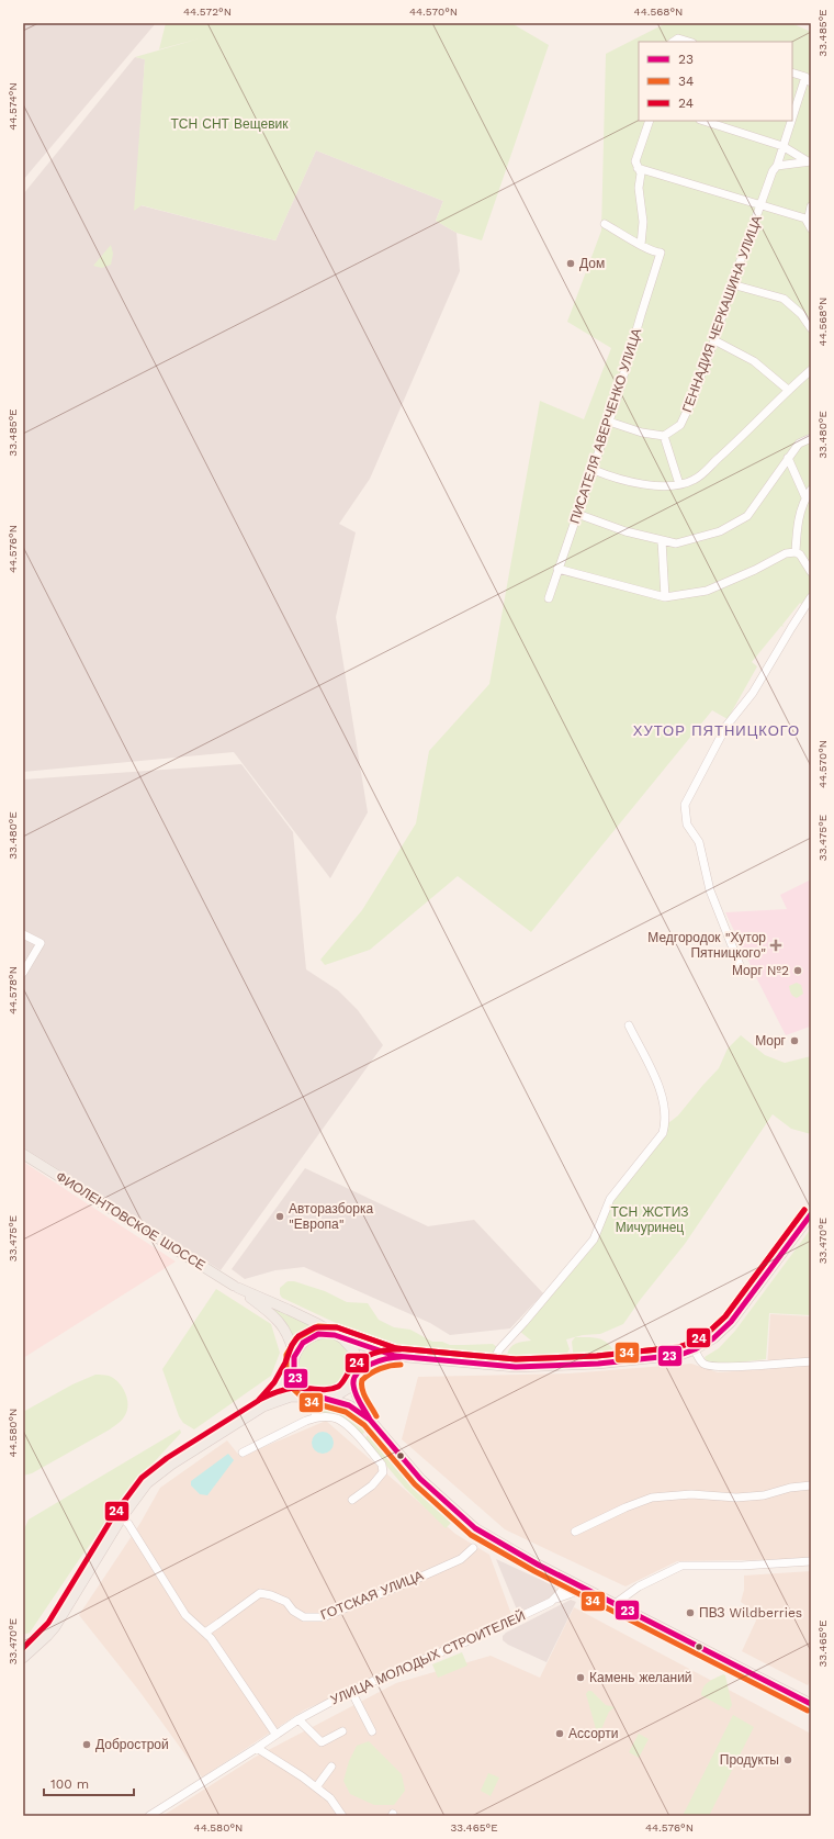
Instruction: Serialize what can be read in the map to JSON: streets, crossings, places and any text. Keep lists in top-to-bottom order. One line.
{"streets":{"main road":["ФИОЛЕНТОВСКОЕ ШОССЕ"],"street":["ГЕННАДИЯ ЧЕРКАШИНА УЛИЦА","ПИСАТЕЛЯ АВЕРЧЕНКО УЛИЦА","ГОТСКАЯ УЛИЦА","УЛИЦА МОЛОДЫХ СТРОИТЕЛЕЙ"]},"districts":["ХУТОР ПЯТНИЦКОГО"],"parks":["ТСН СНТ Вещевик","ТСН ЖСТИЗ Мичуринец"],"places":{"other":["Дом","Морг №2","Морг","Авторазборка \"Европа\"","ПВЗ Wildberries","Камень желаний","Ассорти","Добрострой","Продукты"],"health":["Медгородок \"Хутор Пятницкого\""]},"lines":["transit line 34","transit line 24","transit line 23"],"legend":["23","34","24"],"scale_bar":"100 m","coordinates":["44.572°N","44.570°N","44.568°N","33.485°E","44.574°N","33.480°E","44.576°N","33.475°E","44.578°N","33.470°E","44.580°N","33.465°E"]}
